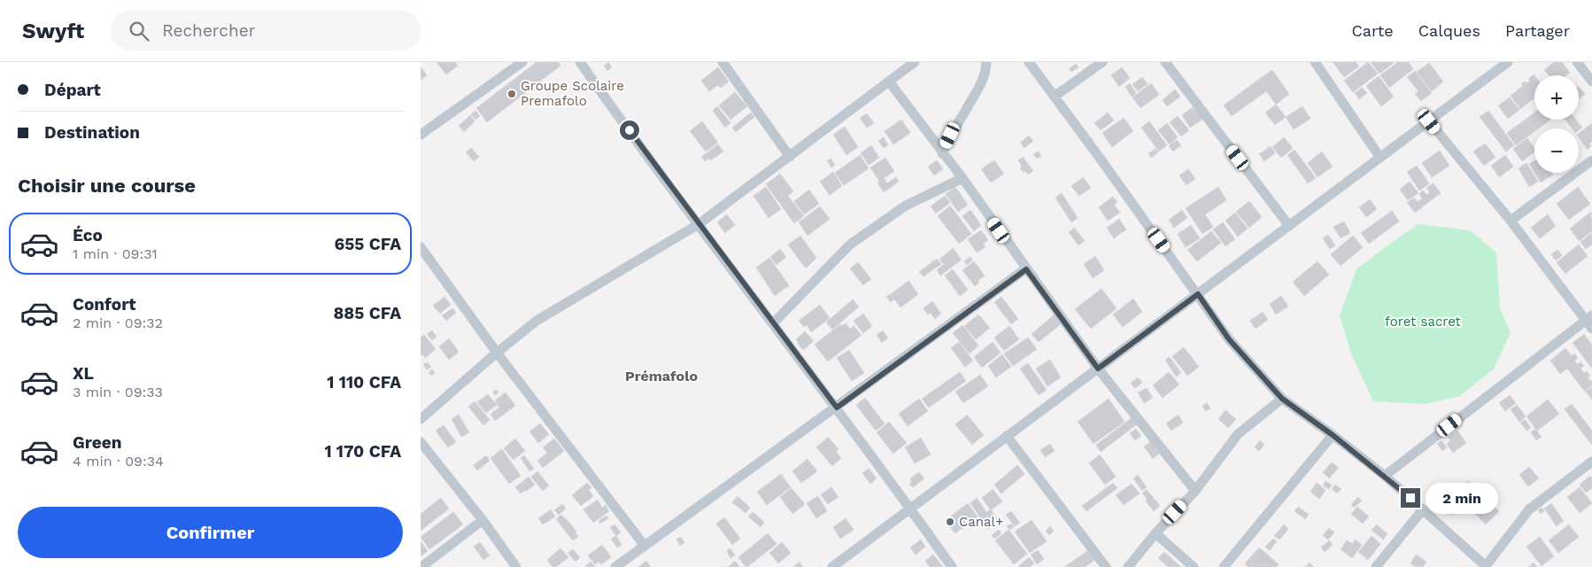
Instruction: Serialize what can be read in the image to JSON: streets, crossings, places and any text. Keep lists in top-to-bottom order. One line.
{"districts":["Prémafolo"],"parks":["foret sacret"],"places":["Groupe Scolaire Premafolo","Canal+"],"page":{"header":"Swyft","search":"Rechercher","nav":["Carte","Calques","Partager"],"banner":["Départ","Destination"],"map_buttons":["+","−"],"heading":"Choisir une course","list":[{"name":"Éco","note":"1 min · 09:31","value":"655 CFA"},{"name":"Confort","note":"2 min · 09:32","value":"885 CFA"},{"name":"XL","note":"3 min · 09:33","value":"1 110 CFA"},{"name":"Green","note":"4 min · 09:34","value":"1 170 CFA"}],"bubble":"2 min","buttons":"Confirmer"}}
